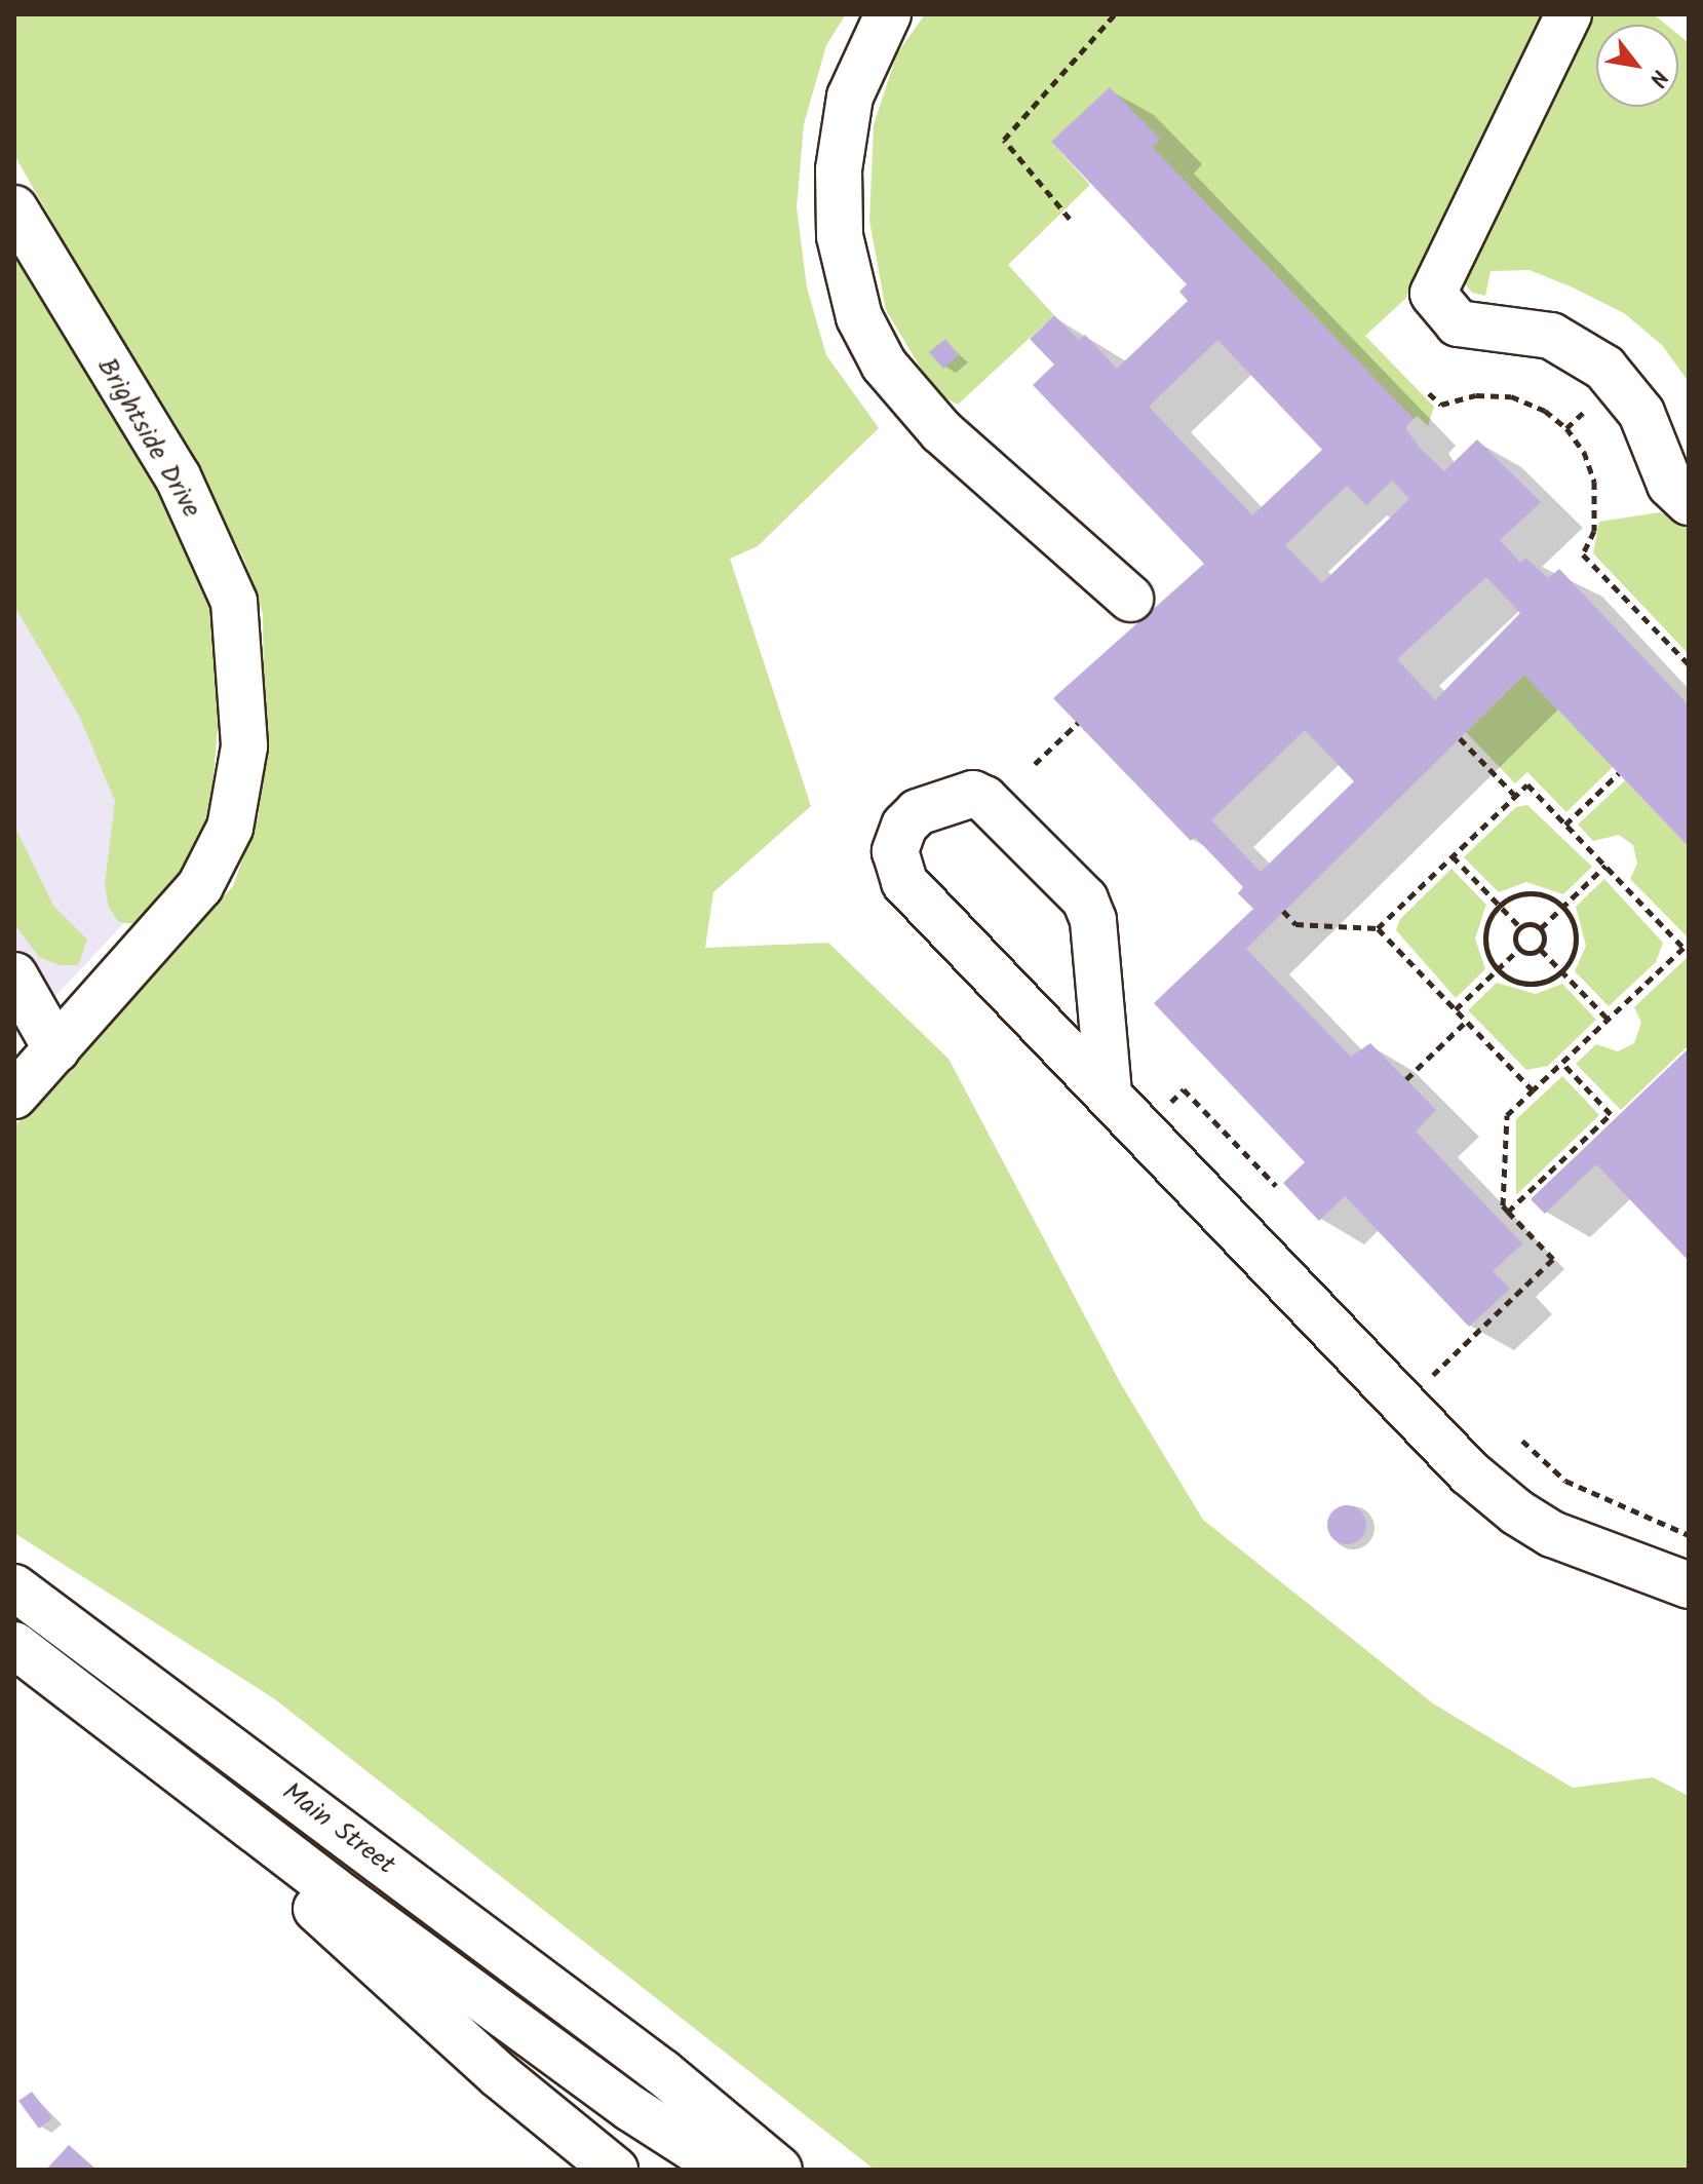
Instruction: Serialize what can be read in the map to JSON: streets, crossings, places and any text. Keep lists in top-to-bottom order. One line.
{"streets":{"main road":["Brightside Drive","Main Street"]},"north":"bottom right"}
